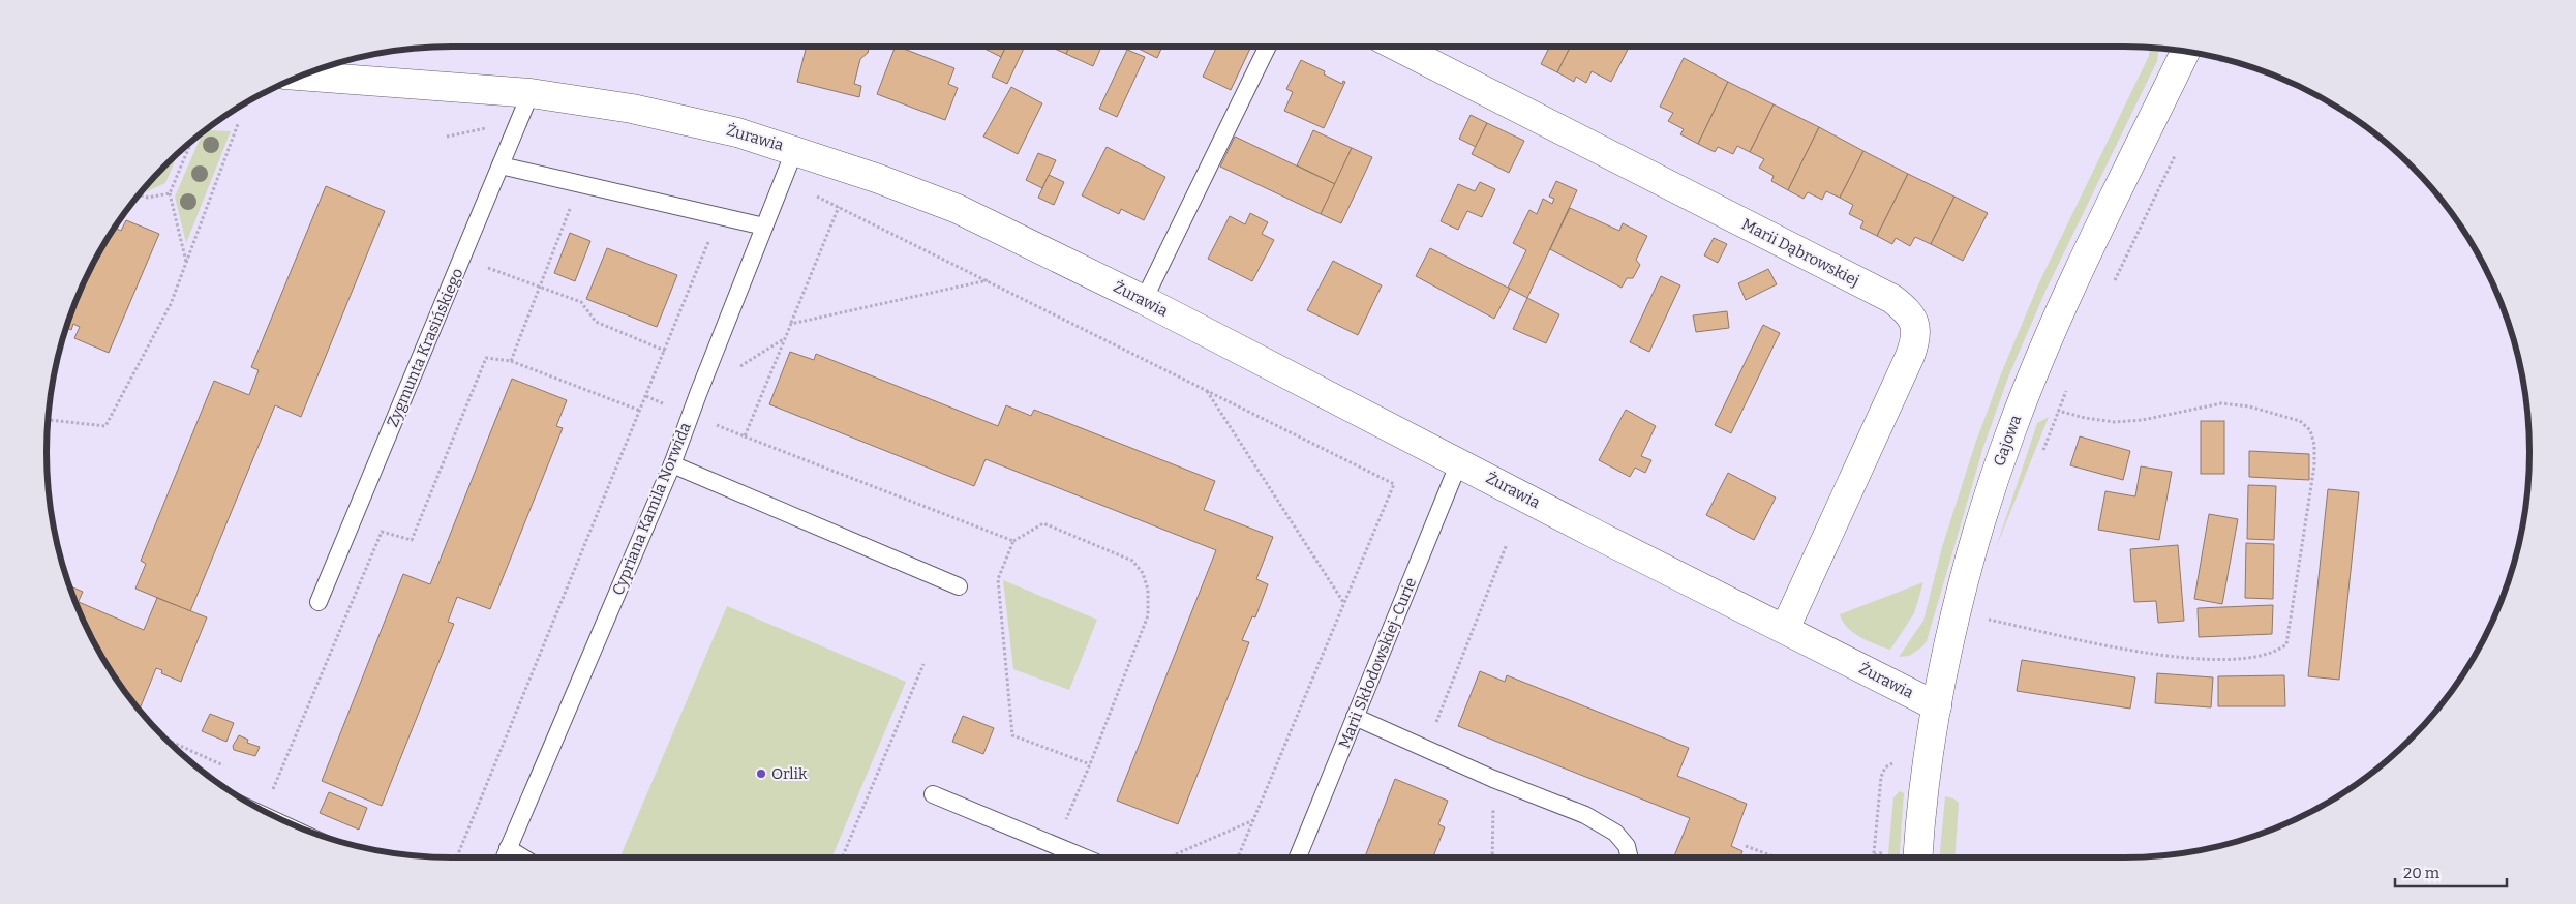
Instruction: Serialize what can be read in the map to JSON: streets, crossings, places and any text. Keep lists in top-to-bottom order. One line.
{"streets":{"street":["Żurawia","Marii Dąbrowskiej","Gajowa"],"lane":["Zygmunta Krasińskiego","Cypriana Kamila Norwida","Marii Skłodowskiej-Curie"]},"crossings":[["Żurawia","Marii Dąbrowskiej"],["Żurawia","Zygmunta Krasińskiego"],["Żurawia","Gajowa"],["Żurawia","Cypriana Kamila Norwida"],["Żurawia","Marii Skłodowskiej-Curie"]],"places":["Orlik"],"scale_bar":"20 m"}
